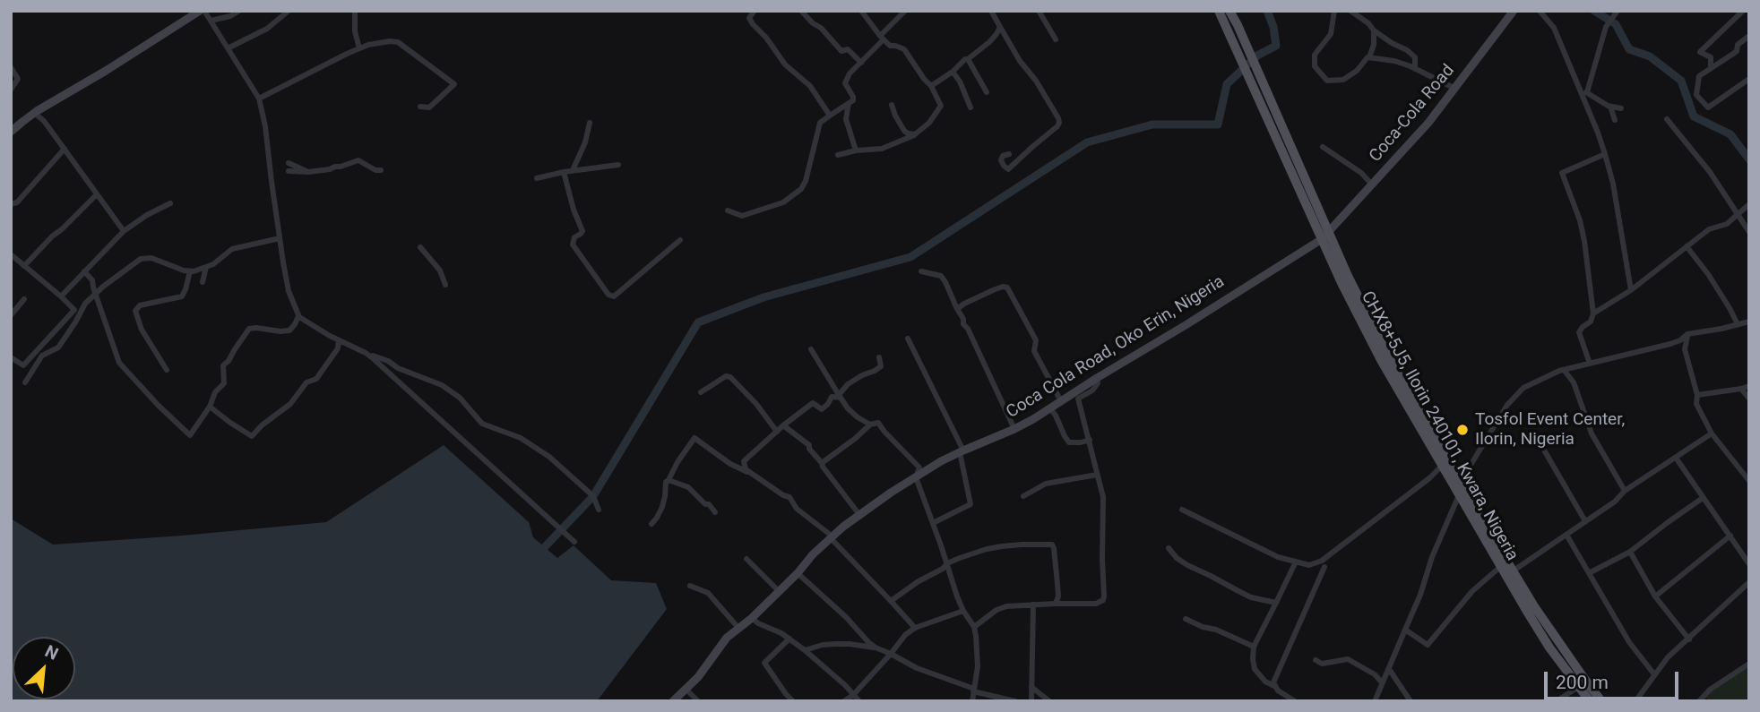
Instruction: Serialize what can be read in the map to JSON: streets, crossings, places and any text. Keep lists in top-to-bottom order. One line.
{"streets":{"main road":["CHX8+5J5, Ilorin 240101, Kwara, Nigeria"],"street":["Coca-Cola Road","Coca Cola Road, Oko Erin, Nigeria"]},"crossings":[["Coca-Cola Road","Coca Cola Road, Oko Erin, Nigeria"],["Coca-Cola Road","CHX8+5J5, Ilorin 240101, Kwara, Nigeria"],["Coca Cola Road, Oko Erin, Nigeria","CHX8+5J5, Ilorin 240101, Kwara, Nigeria"]],"places":["Tosfol Event Center, Ilorin, Nigeria"],"scale_bar":"200 m","north":"top right"}
